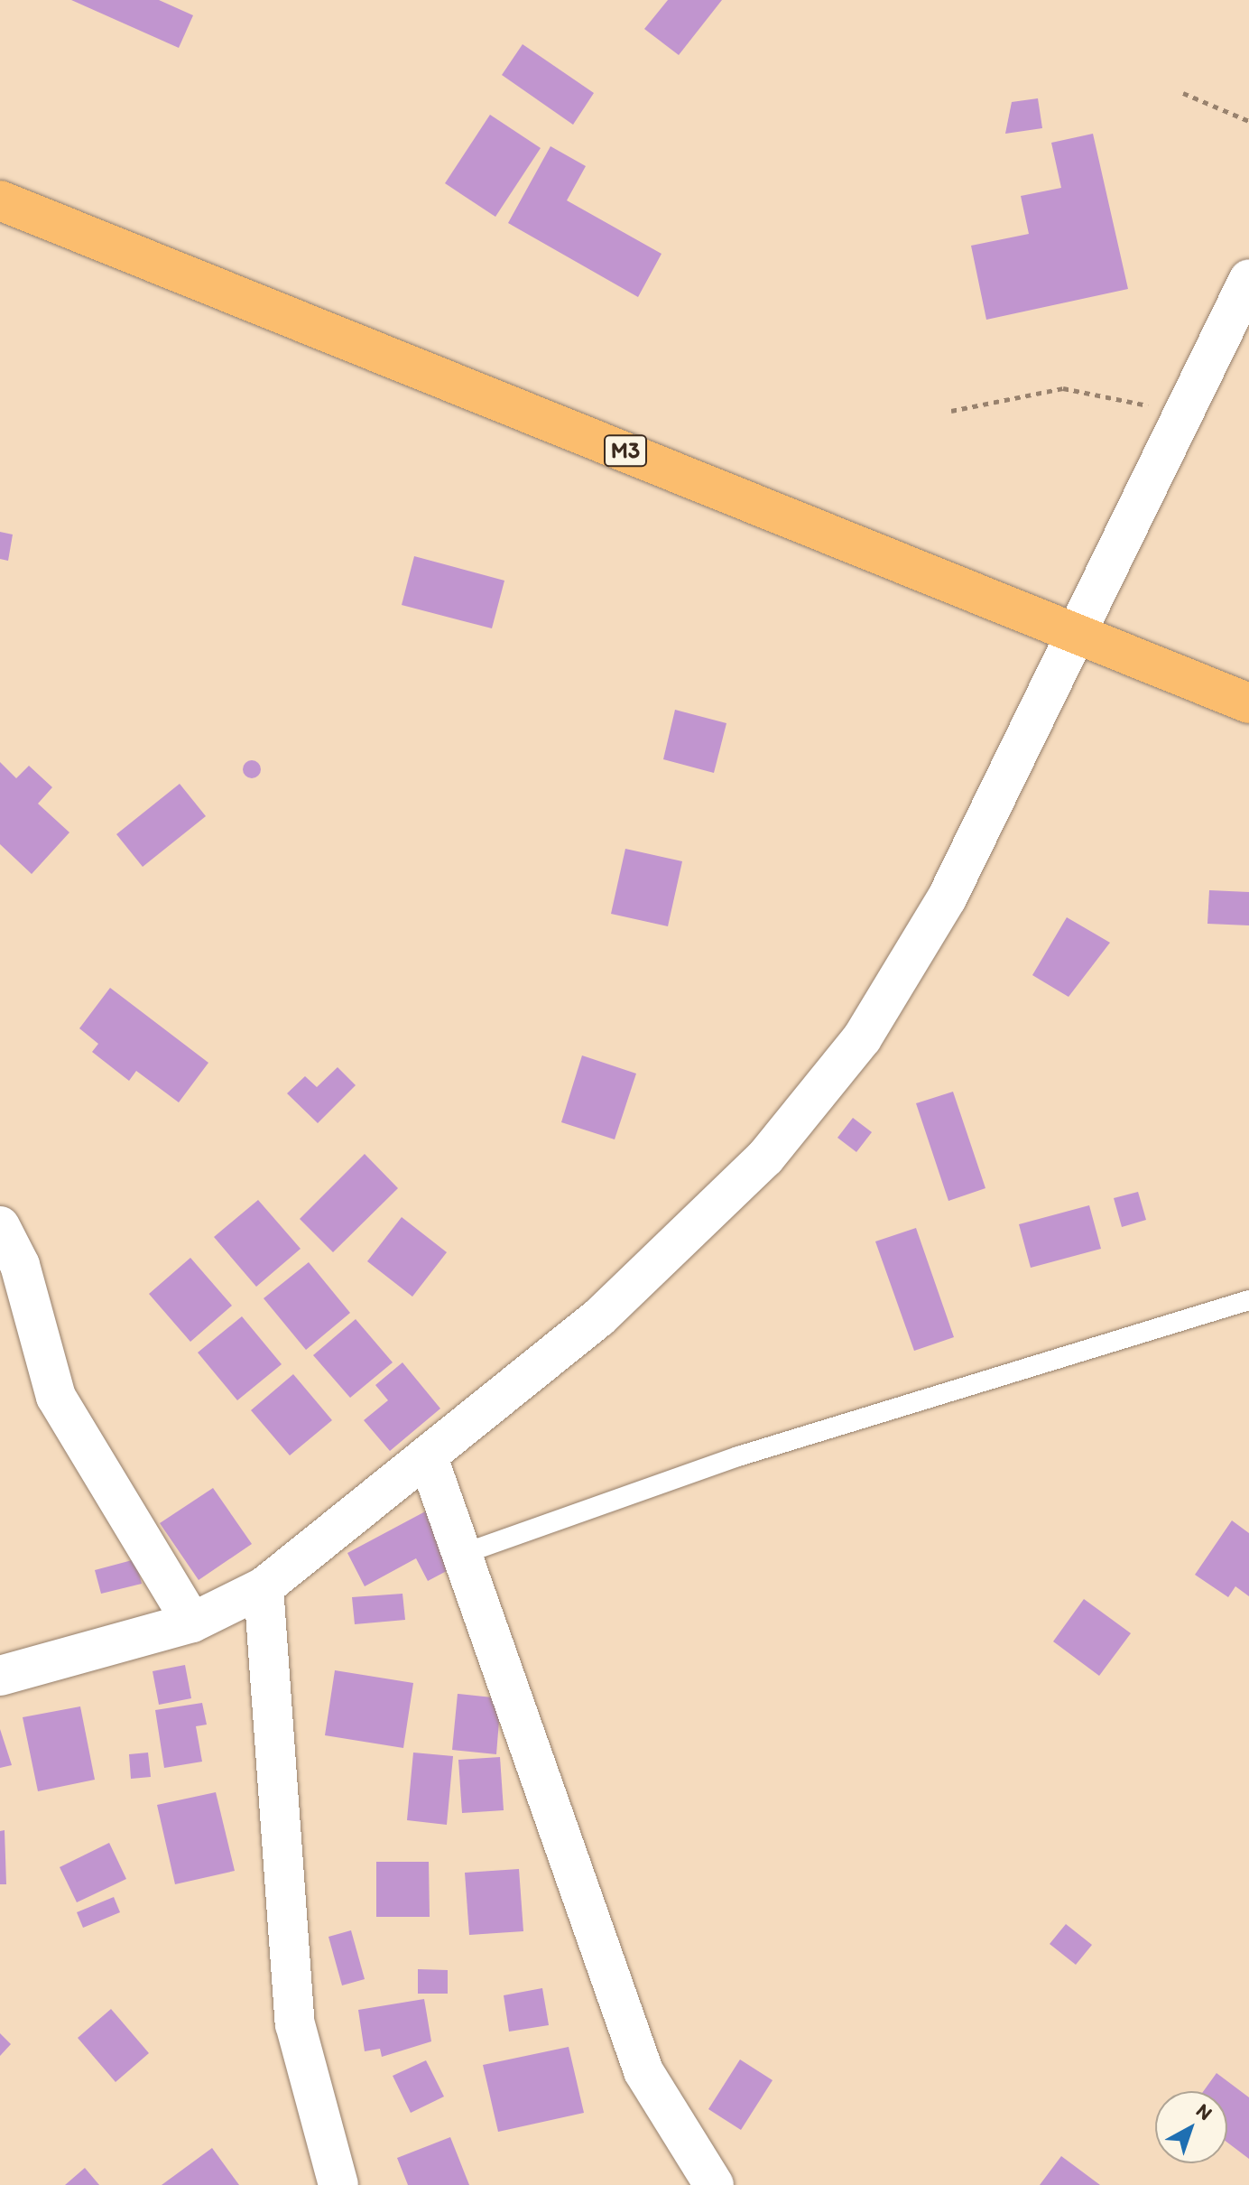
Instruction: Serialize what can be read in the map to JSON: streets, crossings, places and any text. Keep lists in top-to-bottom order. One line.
{"streets":{"highway":["M3"]},"north":"top right"}
